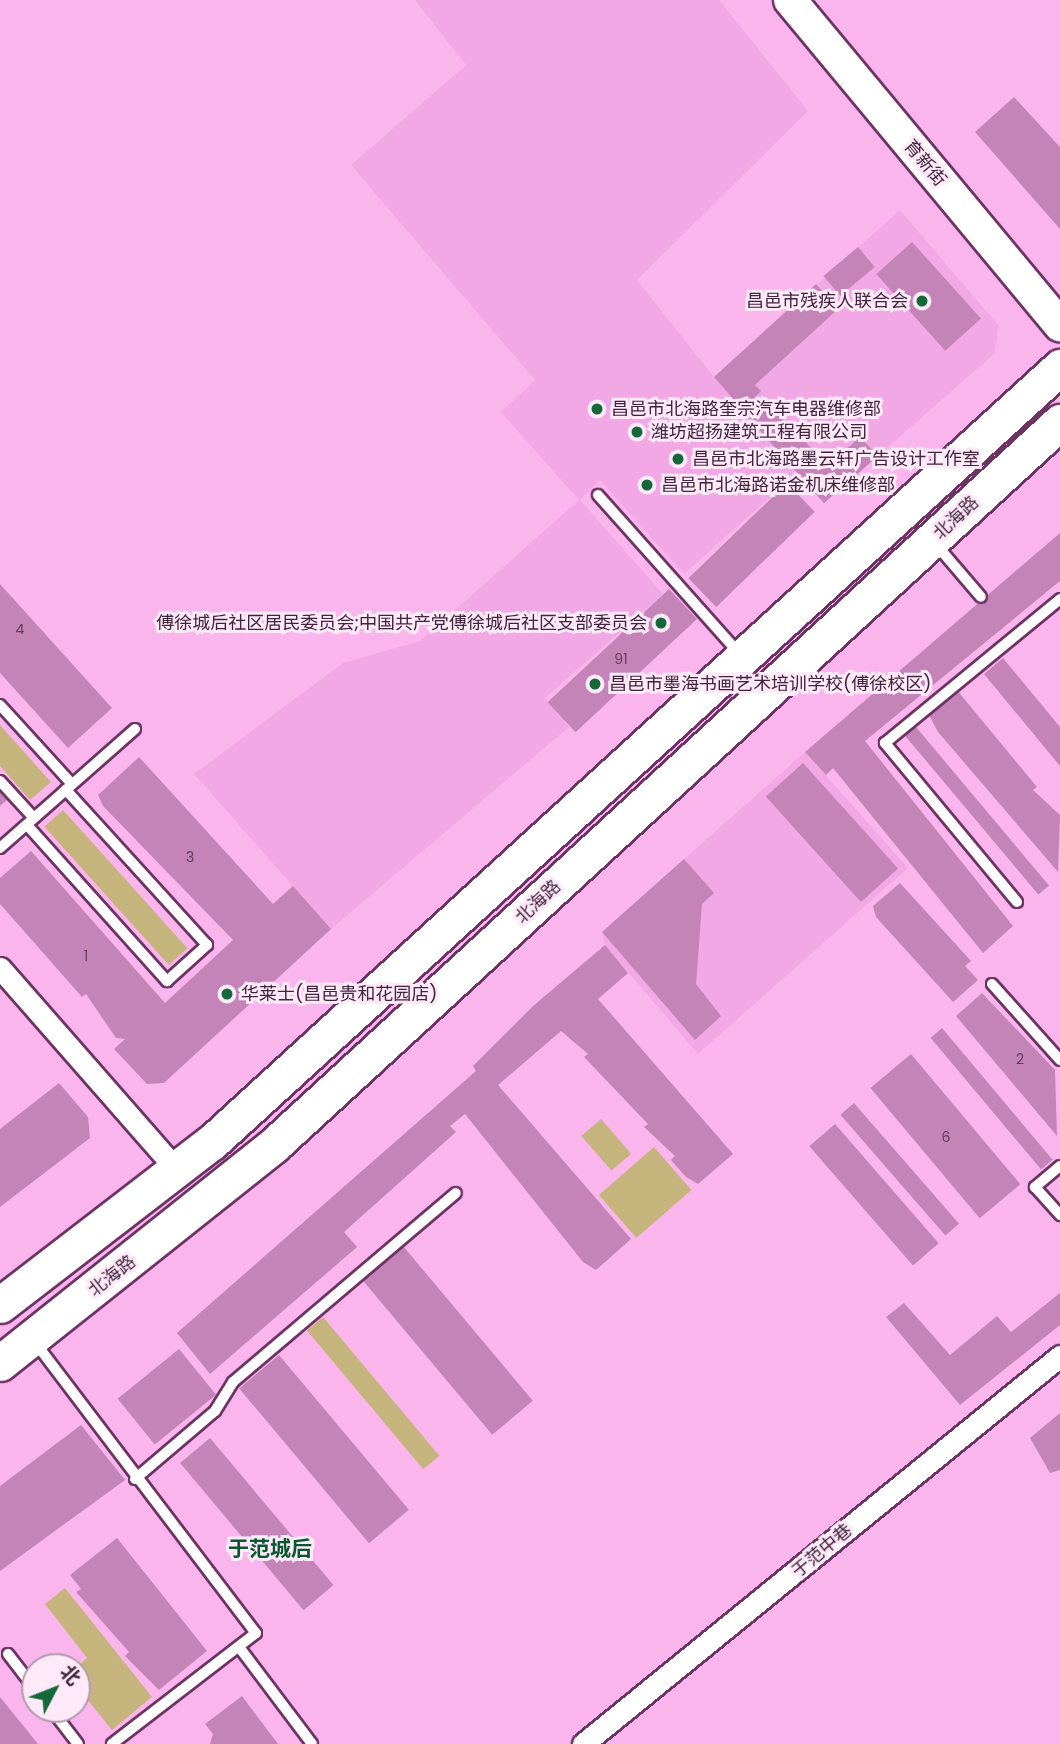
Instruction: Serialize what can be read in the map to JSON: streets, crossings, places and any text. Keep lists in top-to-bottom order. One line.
{"streets":{"main road":["北海路"],"street":["育新街","于范中巷"]},"districts":["于范城后"],"places":["昌邑市残疾人联合会","昌邑市北海路奎宗汽车电器维修部","潍坊超扬建筑工程有限公司","昌邑市北海路墨云轩广告设计工作室","昌邑市北海路诺金机床维修部","傅徐城后社区居民委员会;中国共产党傅徐城后社区支部委员会","昌邑市墨海书画艺术培训学校(傅徐校区)","华莱士(昌邑贵和花园店)"],"house_numbers":["4","91","3","1","2","6"],"north":"top right"}
